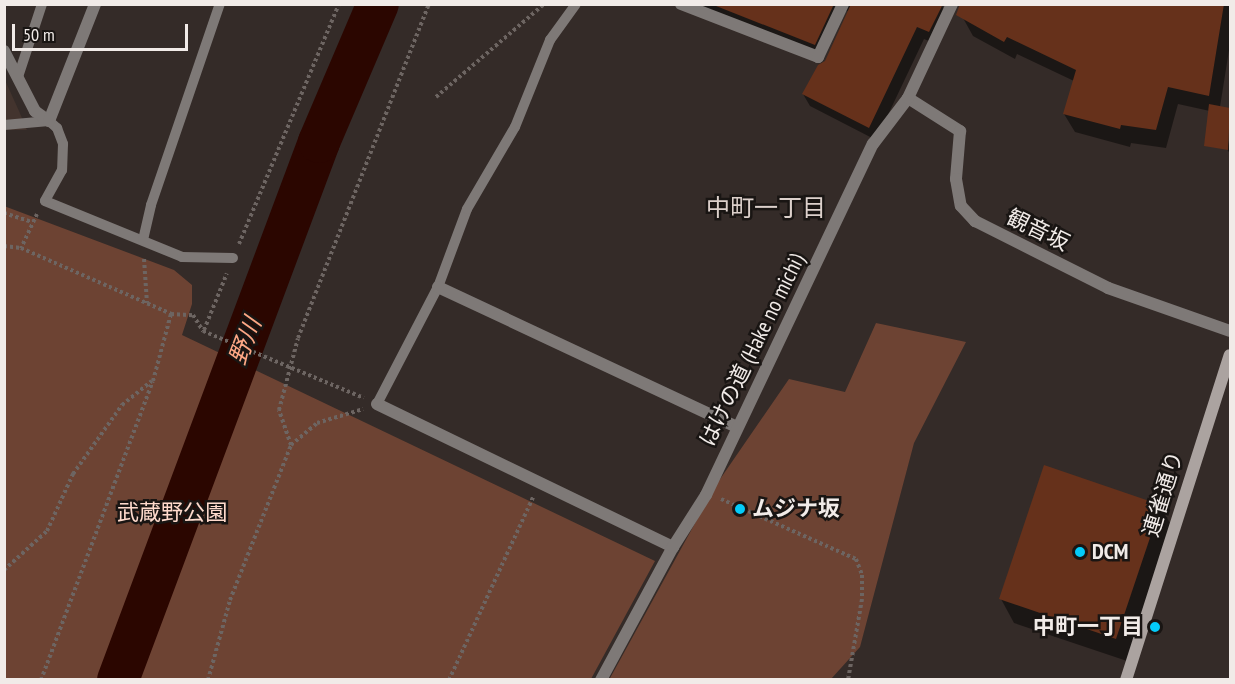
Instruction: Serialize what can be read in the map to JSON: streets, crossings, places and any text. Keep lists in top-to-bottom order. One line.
{"streets":{"main road":["連雀通り"],"street":["観音坂","はけの道 (Hake no michi)"]},"crossings":[["観音坂","はけの道 (Hake no michi)"]],"districts":["中町一丁目"],"water":["野川"],"parks":["武蔵野公園"],"places":["ムジナ坂","DCM","中町一丁目"],"scale_bar":"50 m"}
